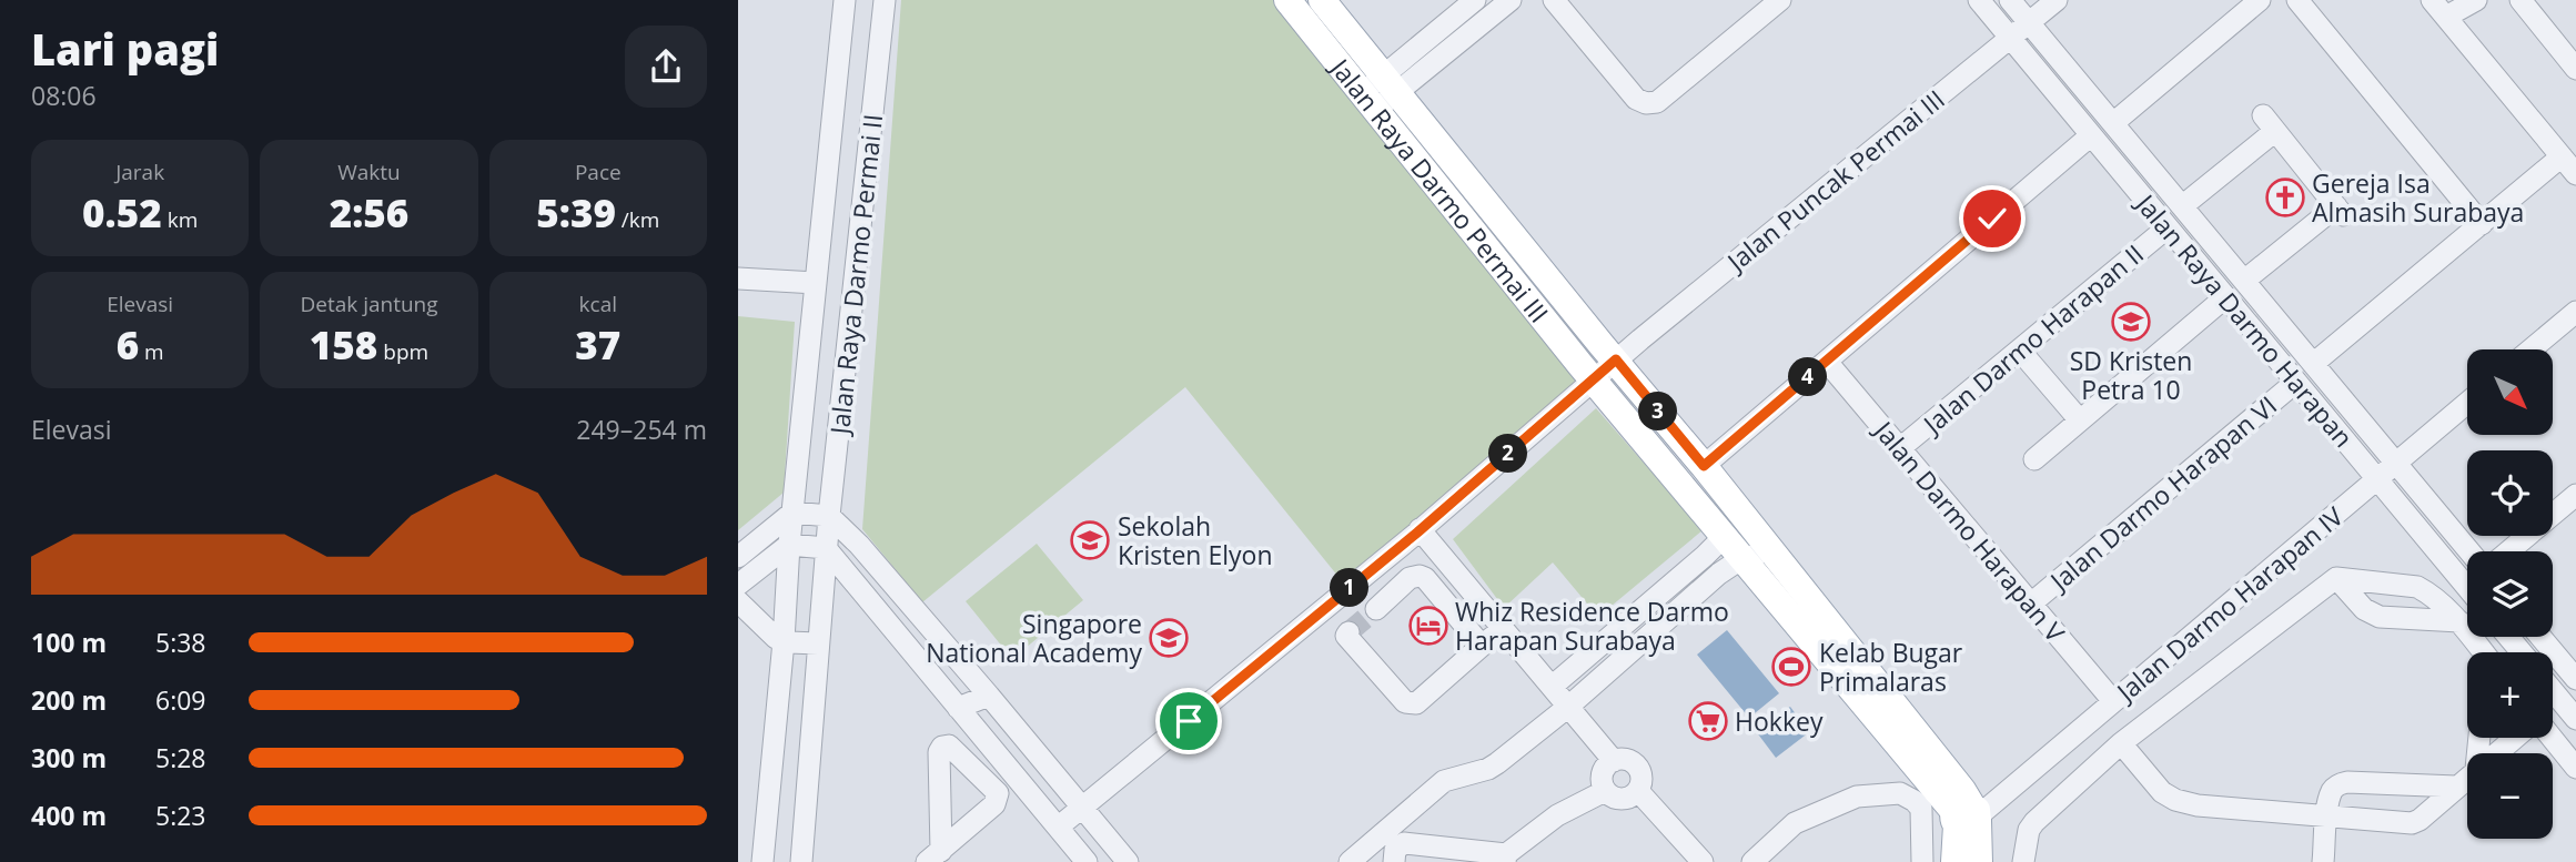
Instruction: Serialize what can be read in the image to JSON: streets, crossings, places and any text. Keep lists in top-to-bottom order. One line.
{"streets":{"main road":["Jalan Raya Darmo Permai III"],"street":["Jalan Puncak Permai III","Jalan Raya Darmo Permai II","Jalan Raya Darmo Harapan","Jalan Darmo Harapan II","Jalan Darmo Harapan VI","Jalan Darmo Harapan V","Jalan Darmo Harapan IV"]},"crossings":[["Jalan Puncak Permai III","Jalan Raya Darmo Permai III"],["Jalan Puncak Permai III","Jalan Raya Darmo Harapan"],["Jalan Raya Darmo Harapan","Jalan Darmo Harapan II"],["Jalan Raya Darmo Harapan","Jalan Darmo Harapan VI"],["Jalan Raya Darmo Harapan","Jalan Darmo Harapan IV"],["Jalan Darmo Harapan II","Jalan Darmo Harapan V"],["Jalan Darmo Harapan VI","Jalan Darmo Harapan V"],["Jalan Darmo Harapan V","Jalan Darmo Harapan IV"]],"places":{"church":["Gereja Isa Almasih Surabaya"],"school or university":["SD Kristen Petra 10","Sekolah Kristen Elyon","Singapore National Academy"],"hotel":["Whiz Residence Darmo Harapan Surabaya"],"sports":["Kelab Bugar Primalaras"],"supermarket":["Hokkey"]},"north":"bottom right","page":{"heading":["Lari pagi","08:06"],"stats":[["Jarak","0.52 km"],["Waktu","2:56"],["Pace","5:39 /km"],["Elevasi","6 m"],["Detak jantung","158 bpm"],["kcal","37"]],"map_buttons":["+","−"],"pins":["4","3","2","1"],"chart":["Elevasi","249–254 m"],"list":[{"name":"100 m","note":"5:38"},{"name":"200 m","note":"6:09"},{"name":"300 m","note":"5:28"},{"name":"400 m","note":"5:23"}]}}
